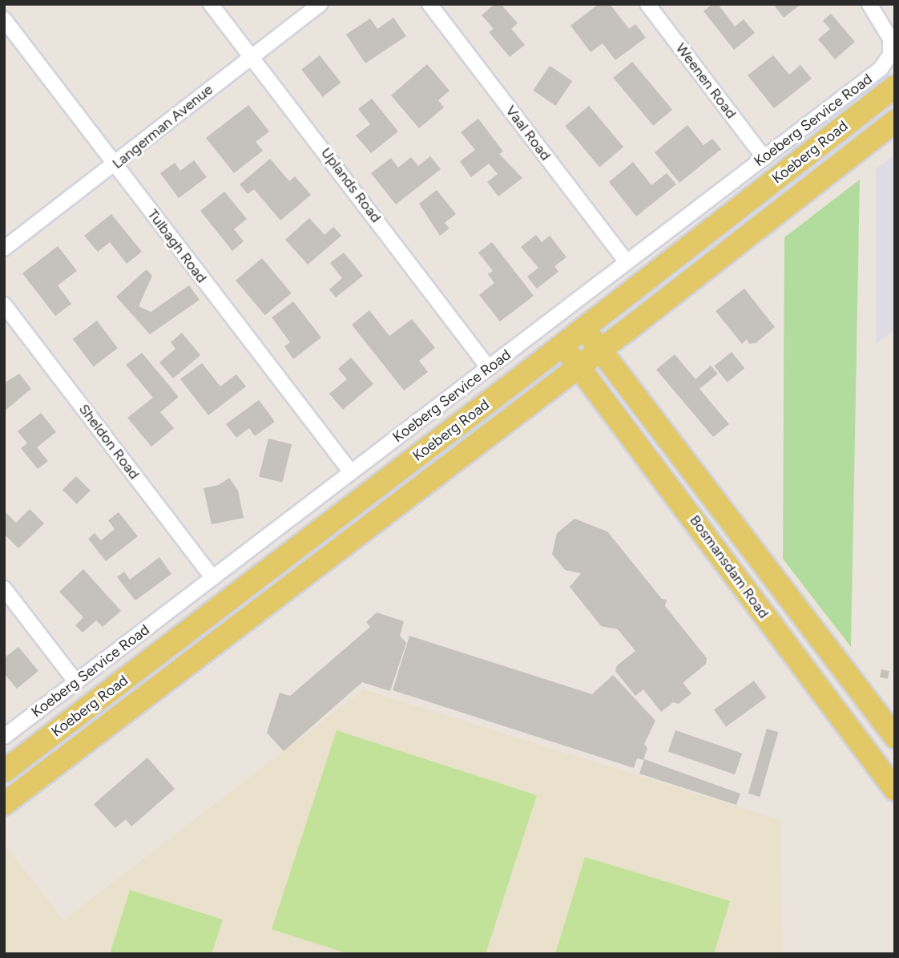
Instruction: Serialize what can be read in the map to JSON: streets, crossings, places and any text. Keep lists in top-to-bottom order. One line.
{"streets":{"main road":["Koeberg Road","Bosmansdam Road"],"street":["Weenen Road","Koeberg Service Road","Langerman Avenue","Vaal Road","Uplands Road","Tulbagh Road","Sheldon Road"]},"crossings":[["Weenen Road","Koeberg Service Road"],["Koeberg Service Road","Vaal Road"],["Koeberg Service Road","Uplands Road"],["Koeberg Service Road","Tulbagh Road"],["Koeberg Service Road","Sheldon Road"],["Langerman Avenue","Uplands Road"],["Langerman Avenue","Tulbagh Road"],["Koeberg Road","Bosmansdam Road"]]}
